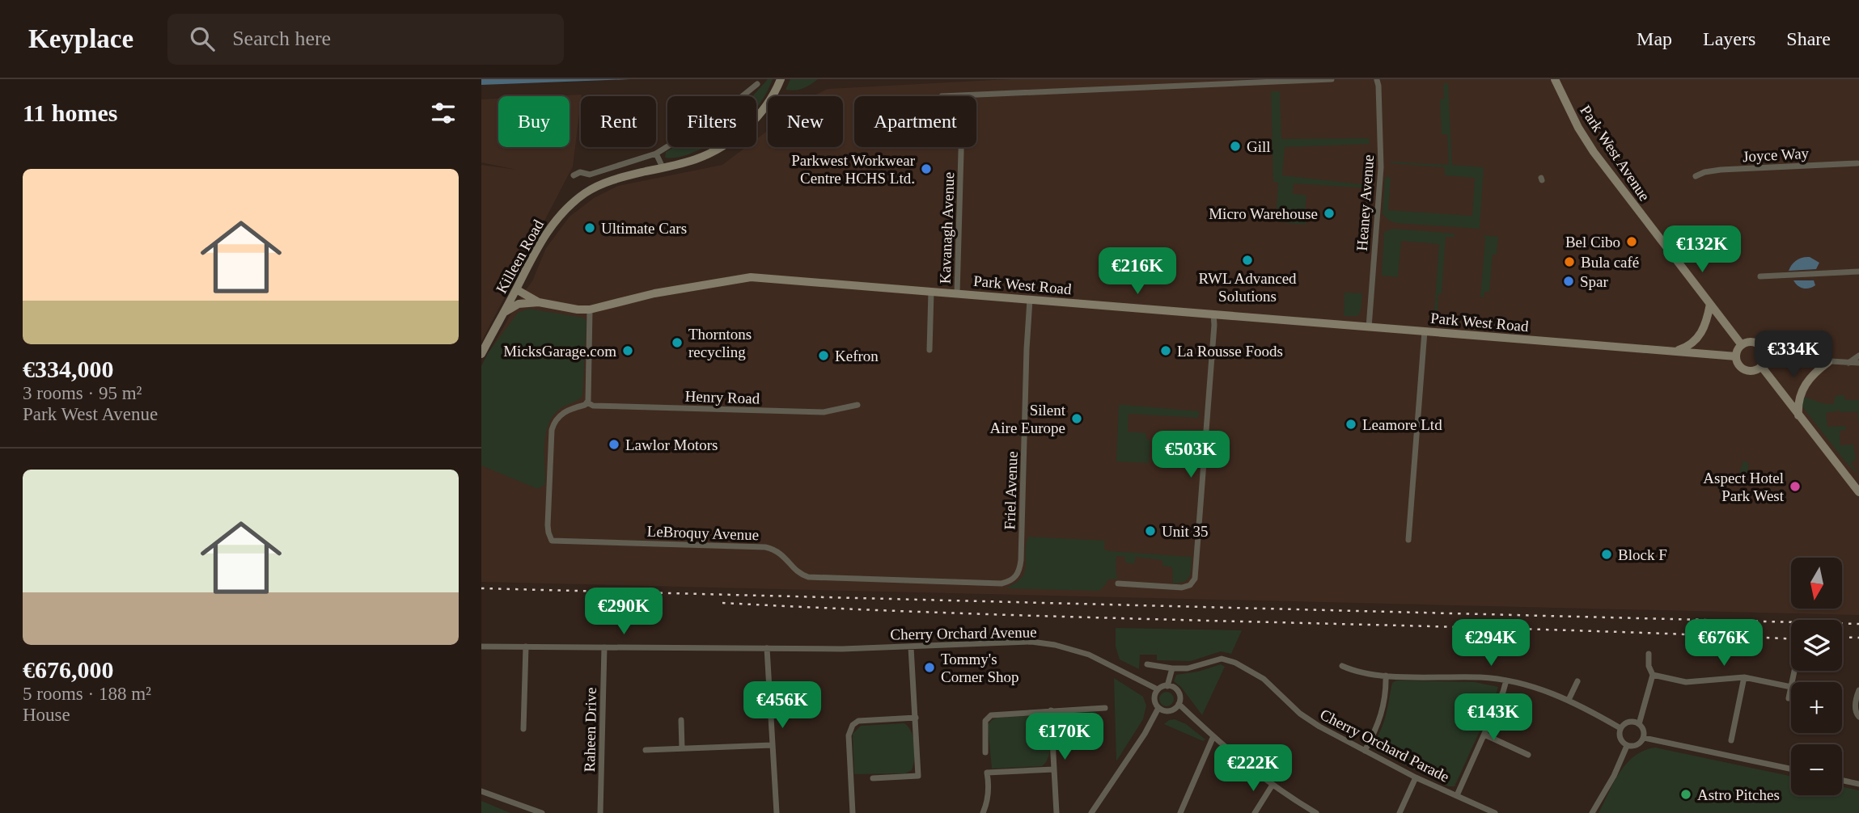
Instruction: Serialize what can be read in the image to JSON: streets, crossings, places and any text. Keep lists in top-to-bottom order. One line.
{"streets":{"street":["Park West Avenue","Joyce Way","Heaney Avenue","Kavanagh Avenue","Killeen Road","Park West Road","Henry Road","Friel Avenue","LeBroquy Avenue","Cherry Orchard Avenue","Raheen Drive","Cherry Orchard Parade"]},"crossings":[["Park West Avenue","Park West Road"],["Heaney Avenue","Park West Road"],["Kavanagh Avenue","Park West Road"],["Killeen Road","Park West Road"],["Park West Road","Friel Avenue"],["Henry Road","LeBroquy Avenue"],["Friel Avenue","LeBroquy Avenue"],["Cherry Orchard Avenue","Raheen Drive"]],"places":["Gill","Parkwest Workwear Centre HCHS Ltd.","Micro Warehouse","Ultimate Cars","Bel Cibo","RWL Advanced Solutions","Bula café","Spar","Thorntons recycling","MicksGarage.com","La Rousse Foods","Kefron","Silent Aire Europe","Leamore Ltd","Lawlor Motors","Aspect Hotel Park West","Unit 35","Block F","Tommy's Corner Shop","Astro Pitches"],"north":"bottom","page":{"header":"Keyplace","search":"Search here","nav":["Map","Layers","Share"],"heading":"11 homes","chip":["Buy","Rent","Filters","New","Apartment"],"list":[{"name":"€334,000","note":"3 rooms · 95 m² · Park West Avenue"},{"name":"€676,000","note":"5 rooms · 188 m² · House"}],"price":["€132K","€216K","€334K","€503K","€290K","€294K","€676K","€456K","€143K","€170K","€222K"],"map_buttons":["+","−"]}}
